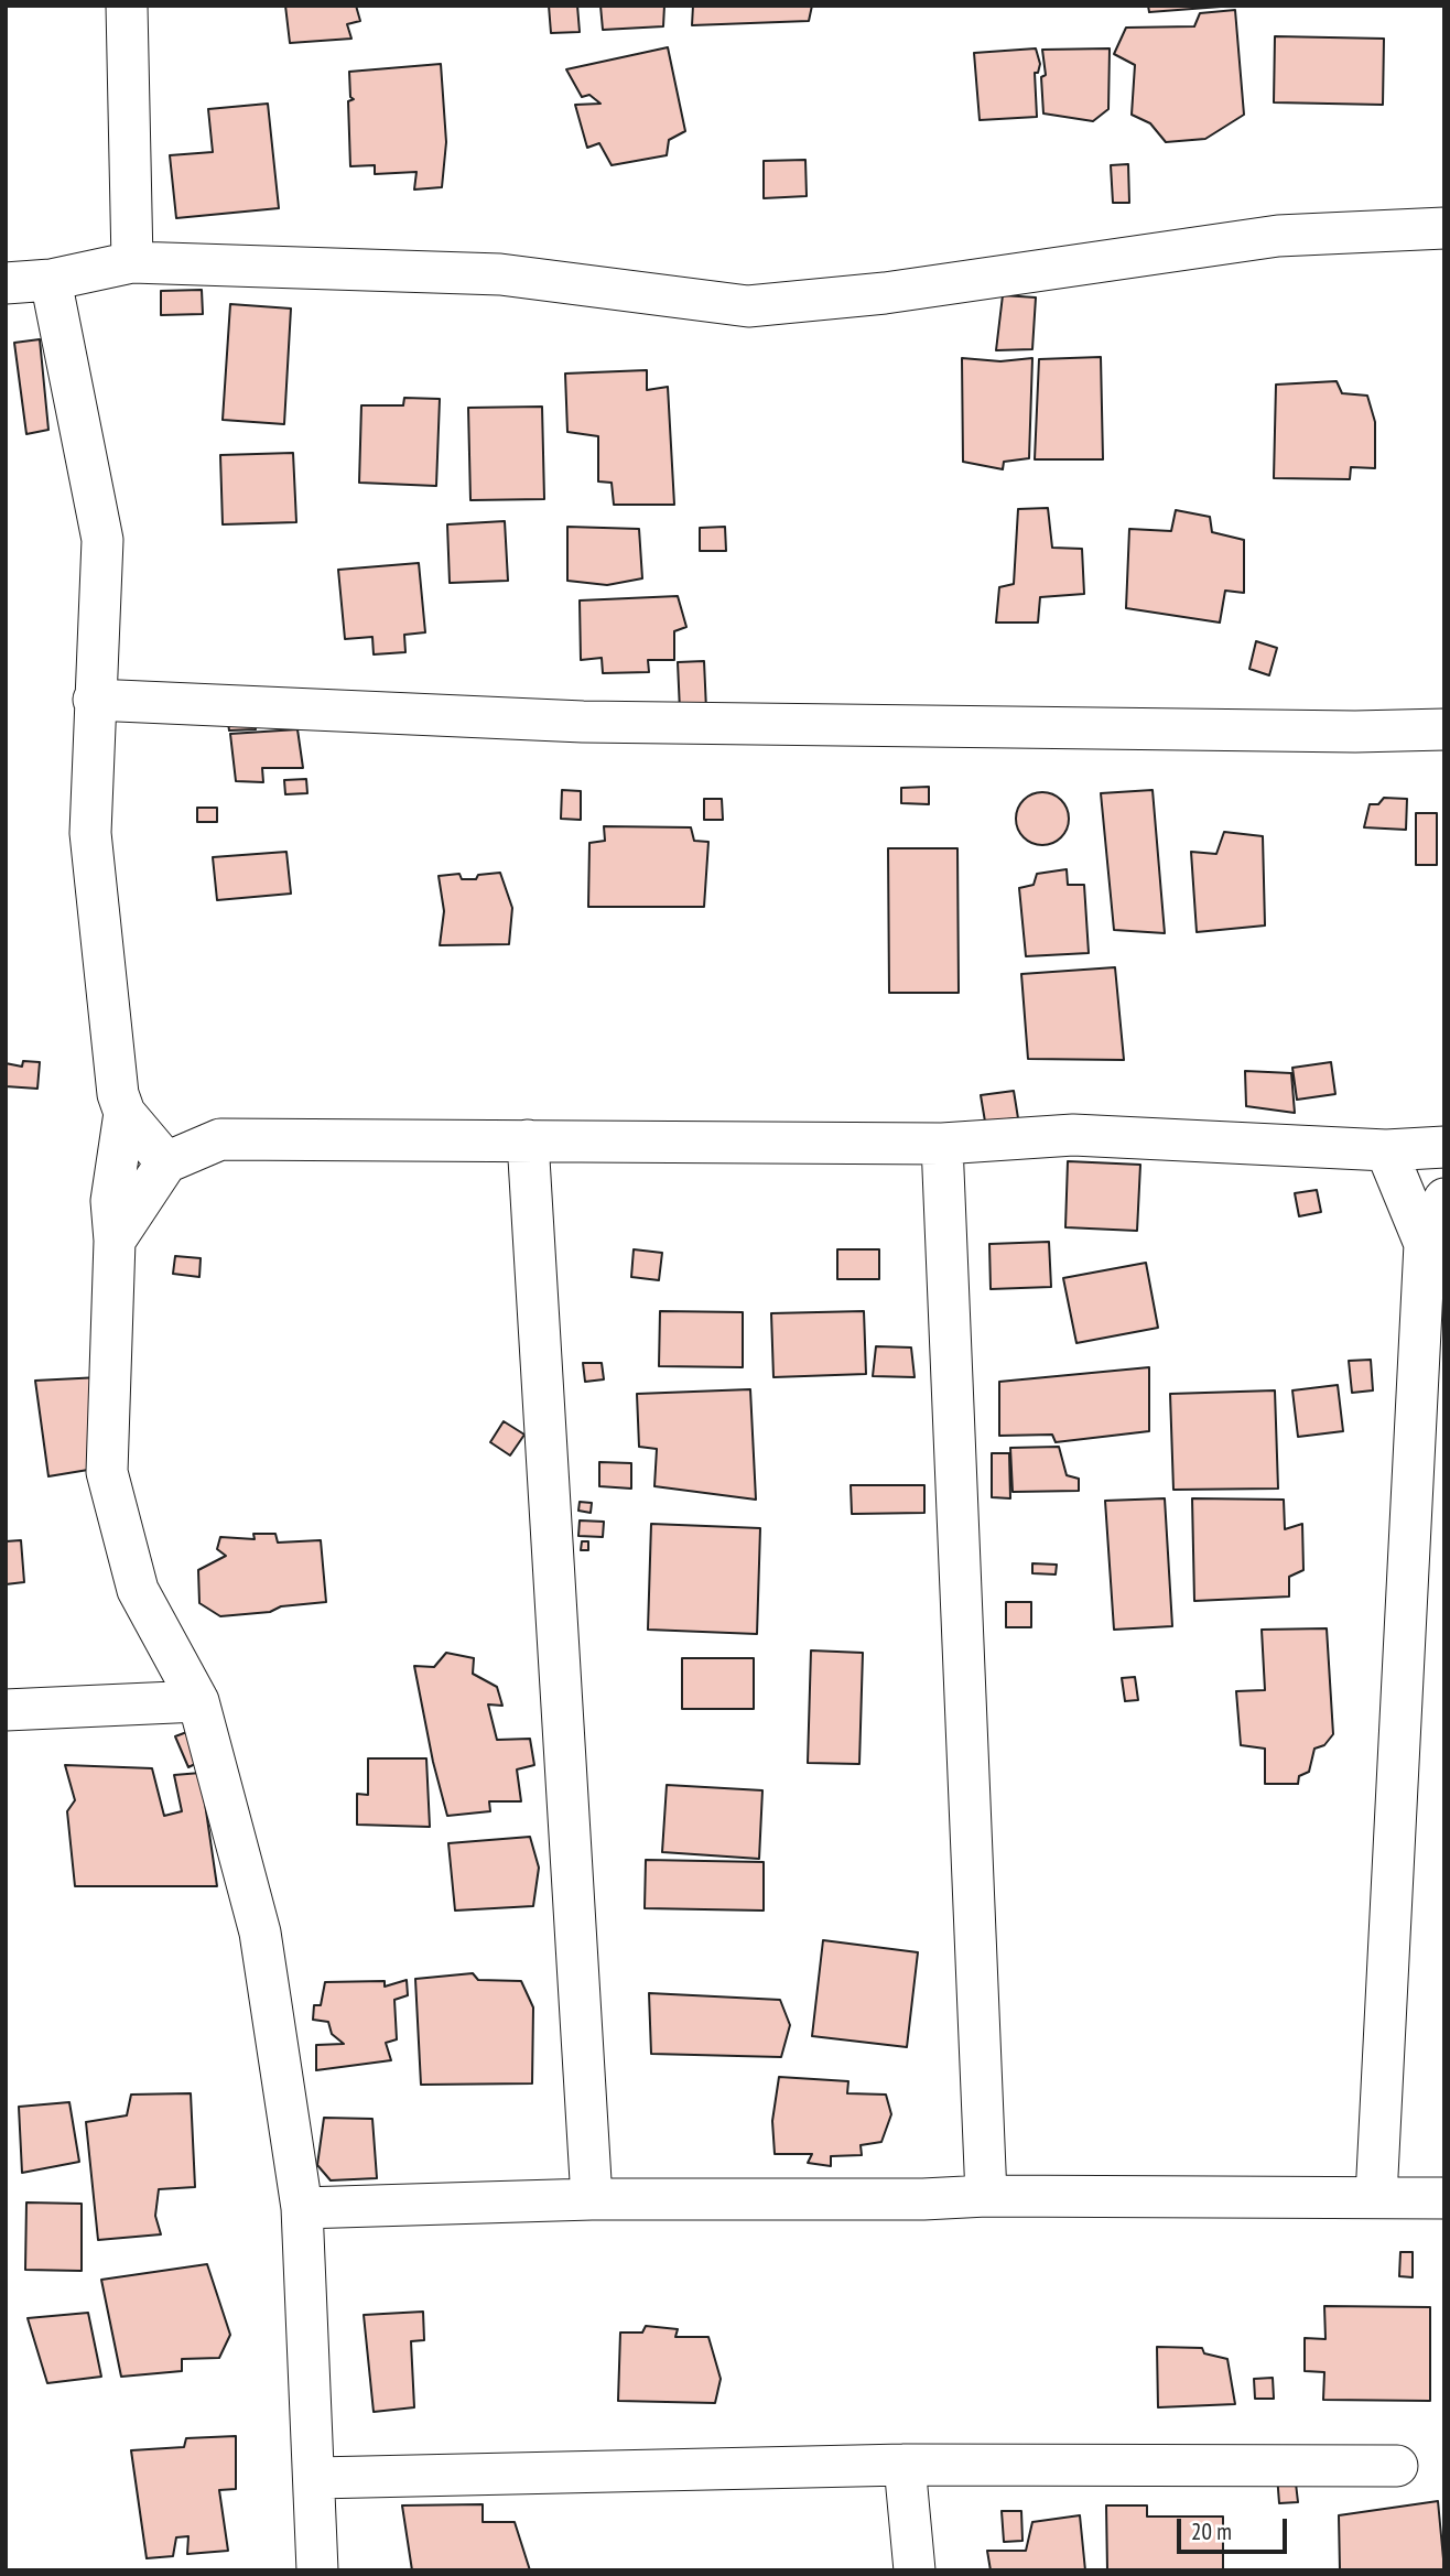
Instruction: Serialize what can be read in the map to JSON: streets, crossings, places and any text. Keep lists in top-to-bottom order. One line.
{"scale_bar":"20 m"}
